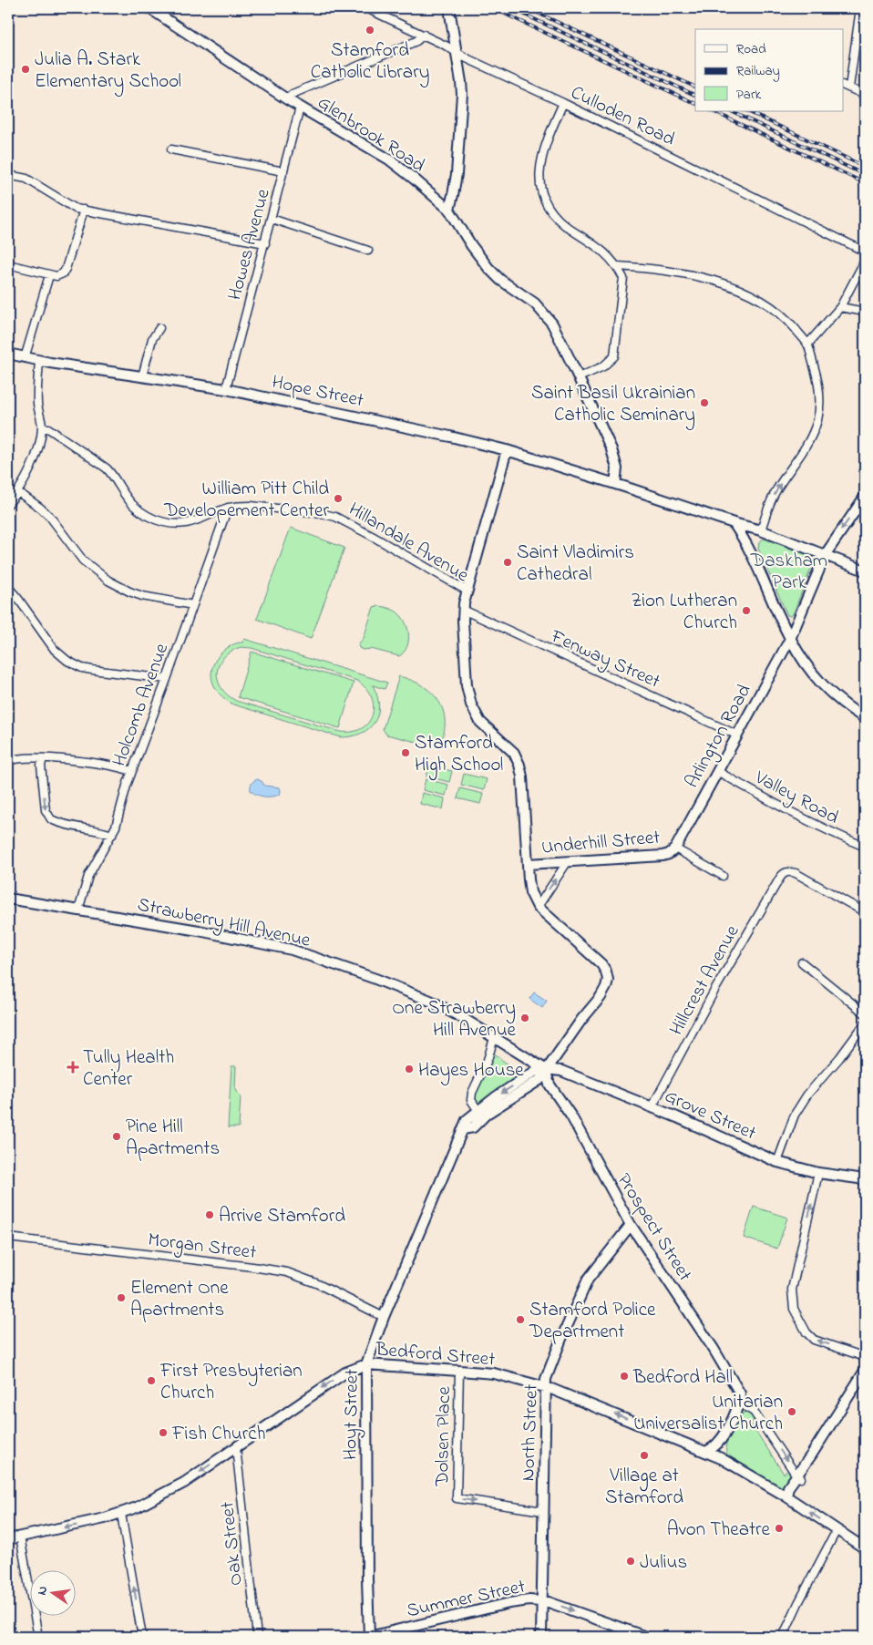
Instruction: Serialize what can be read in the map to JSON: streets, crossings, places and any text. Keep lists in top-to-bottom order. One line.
{"streets":{"street":["Culloden Road","Glenbrook Road","Howes Avenue","Hope Street","Hillandale Avenue","Fenway Street","Holcomb Avenue","Arlington Road","Valley Road","Underhill Street","Strawberry Hill Avenue","Hillcrest Avenue","Grove Street","Prospect Street","Morgan Street","Bedford Street","Hoyt Street","North Street","Dolsen Place","Oak Street","Summer Street"]},"crossings":[["Glenbrook Road","Howes Avenue"],["Glenbrook Road","Hope Street"],["Howes Avenue","Hope Street"],["Hillandale Avenue","Fenway Street"],["Hillandale Avenue","Holcomb Avenue"],["Hillandale Avenue","Underhill Street"],["Hillandale Avenue","Strawberry Hill Avenue"],["Hillandale Avenue","Grove Street"],["Hillandale Avenue","Prospect Street"],["Hillandale Avenue","Hoyt Street"],["Fenway Street","Arlington Road"],["Holcomb Avenue","Strawberry Hill Avenue"],["Arlington Road","Valley Road"],["Arlington Road","Underhill Street"],["Strawberry Hill Avenue","Grove Street"],["Strawberry Hill Avenue","Prospect Street"],["Strawberry Hill Avenue","Hoyt Street"],["Hillcrest Avenue","Grove Street"],["Grove Street","Prospect Street"],["Grove Street","Hoyt Street"],["Prospect Street","Hoyt Street"],["Prospect Street","North Street"],["Morgan Street","Hoyt Street"],["Bedford Street","Hoyt Street"],["Bedford Street","North Street"],["Bedford Street","Dolsen Place"],["Bedford Street","Oak Street"],["Hoyt Street","Summer Street"],["North Street","Dolsen Place"],["North Street","Summer Street"]],"one_way":["Bedford Street","Summer Street"],"parks":["Daskham Park"],"places":{"other":["Stamford Catholic Library","Julia A. Stark Elementary School","Saint Basil Ukrainian Catholic Seminary","William Pitt Child Developement Center","Saint Vladimirs Cathedral","Zion Lutheran Church","Stamford High School","One Strawberry Hill Avenue","Hayes House","Pine Hill Apartments","Arrive Stamford","Element One Apartments","Stamford Police Department","Bedford Hall","First Presbyterian Church","Unitarian Universalist Church","Fish Church","Village at Stamford","Avon Theatre","Julius"],"health":["Tully Health Center"]},"legend":["Road","Railway","Park"],"north":"left"}
